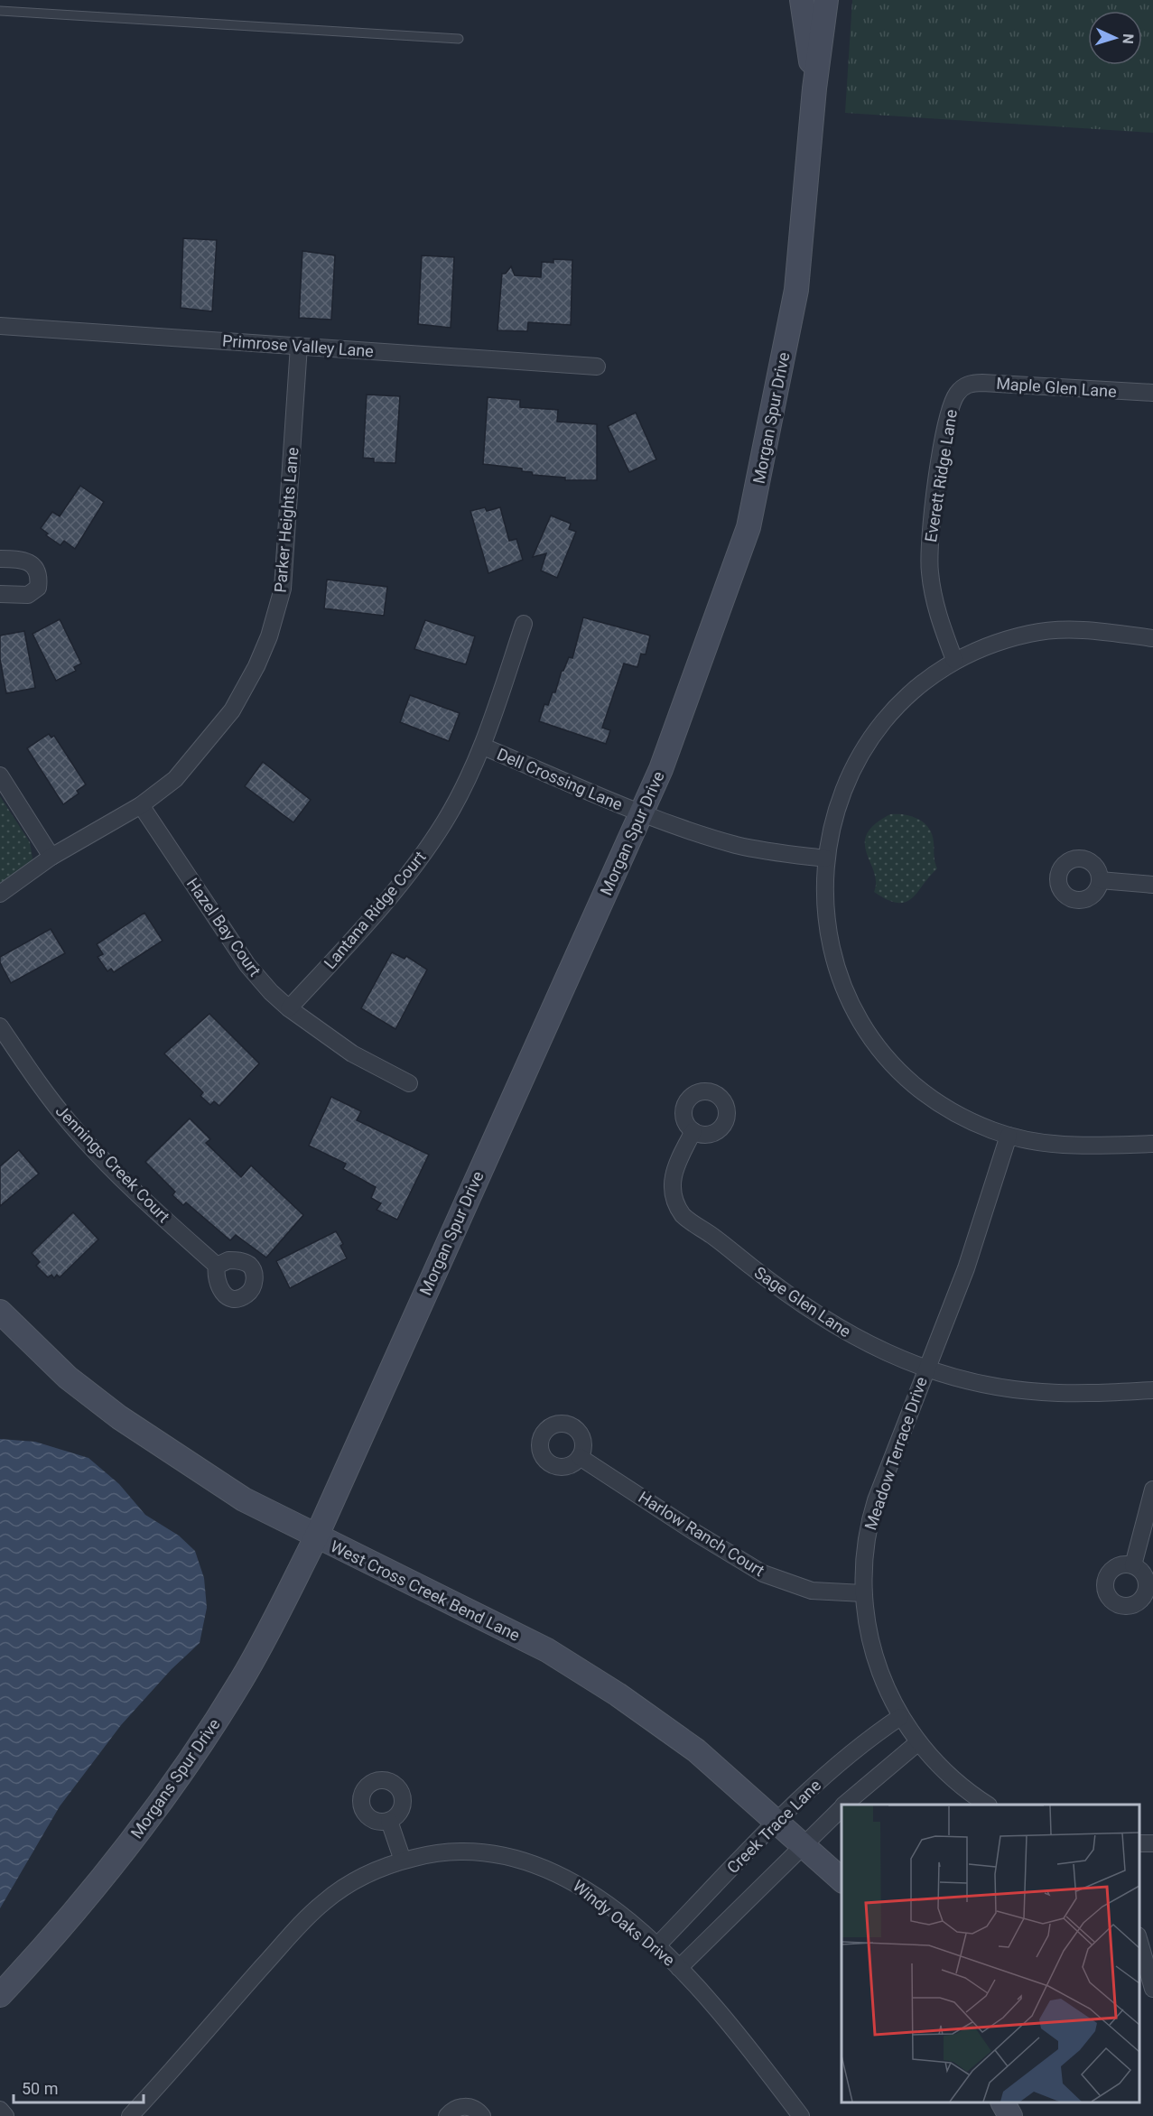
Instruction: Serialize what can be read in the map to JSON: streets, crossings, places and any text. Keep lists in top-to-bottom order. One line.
{"streets":{"street":["Primrose Valley Lane","Maple Glen Lane","Morgan Spur Drive","Everett Ridge Lane","Parker Heights Lane","Dell Crossing Lane","Lantana Ridge Court","Hazel Bay Court","Jennings Creek Court","Sage Glen Lane","Meadow Terrace Drive","Harlow Ranch Court","West Cross Creek Bend Lane","Morgans Spur Drive","Creek Trace Lane","Windy Oaks Drive"]},"crossings":[["Primrose Valley Lane","Parker Heights Lane"],["Maple Glen Lane","Everett Ridge Lane"],["Morgan Spur Drive","Dell Crossing Lane"],["Morgan Spur Drive","West Cross Creek Bend Lane"],["Morgan Spur Drive","Morgans Spur Drive"],["Parker Heights Lane","Hazel Bay Court"],["Dell Crossing Lane","Lantana Ridge Court"],["Lantana Ridge Court","Hazel Bay Court"],["Sage Glen Lane","Meadow Terrace Drive"],["Meadow Terrace Drive","Harlow Ranch Court"],["Meadow Terrace Drive","Creek Trace Lane"],["West Cross Creek Bend Lane","Morgans Spur Drive"],["West Cross Creek Bend Lane","Creek Trace Lane"],["Creek Trace Lane","Windy Oaks Drive"]],"scale_bar":"50 m","north":"right"}
